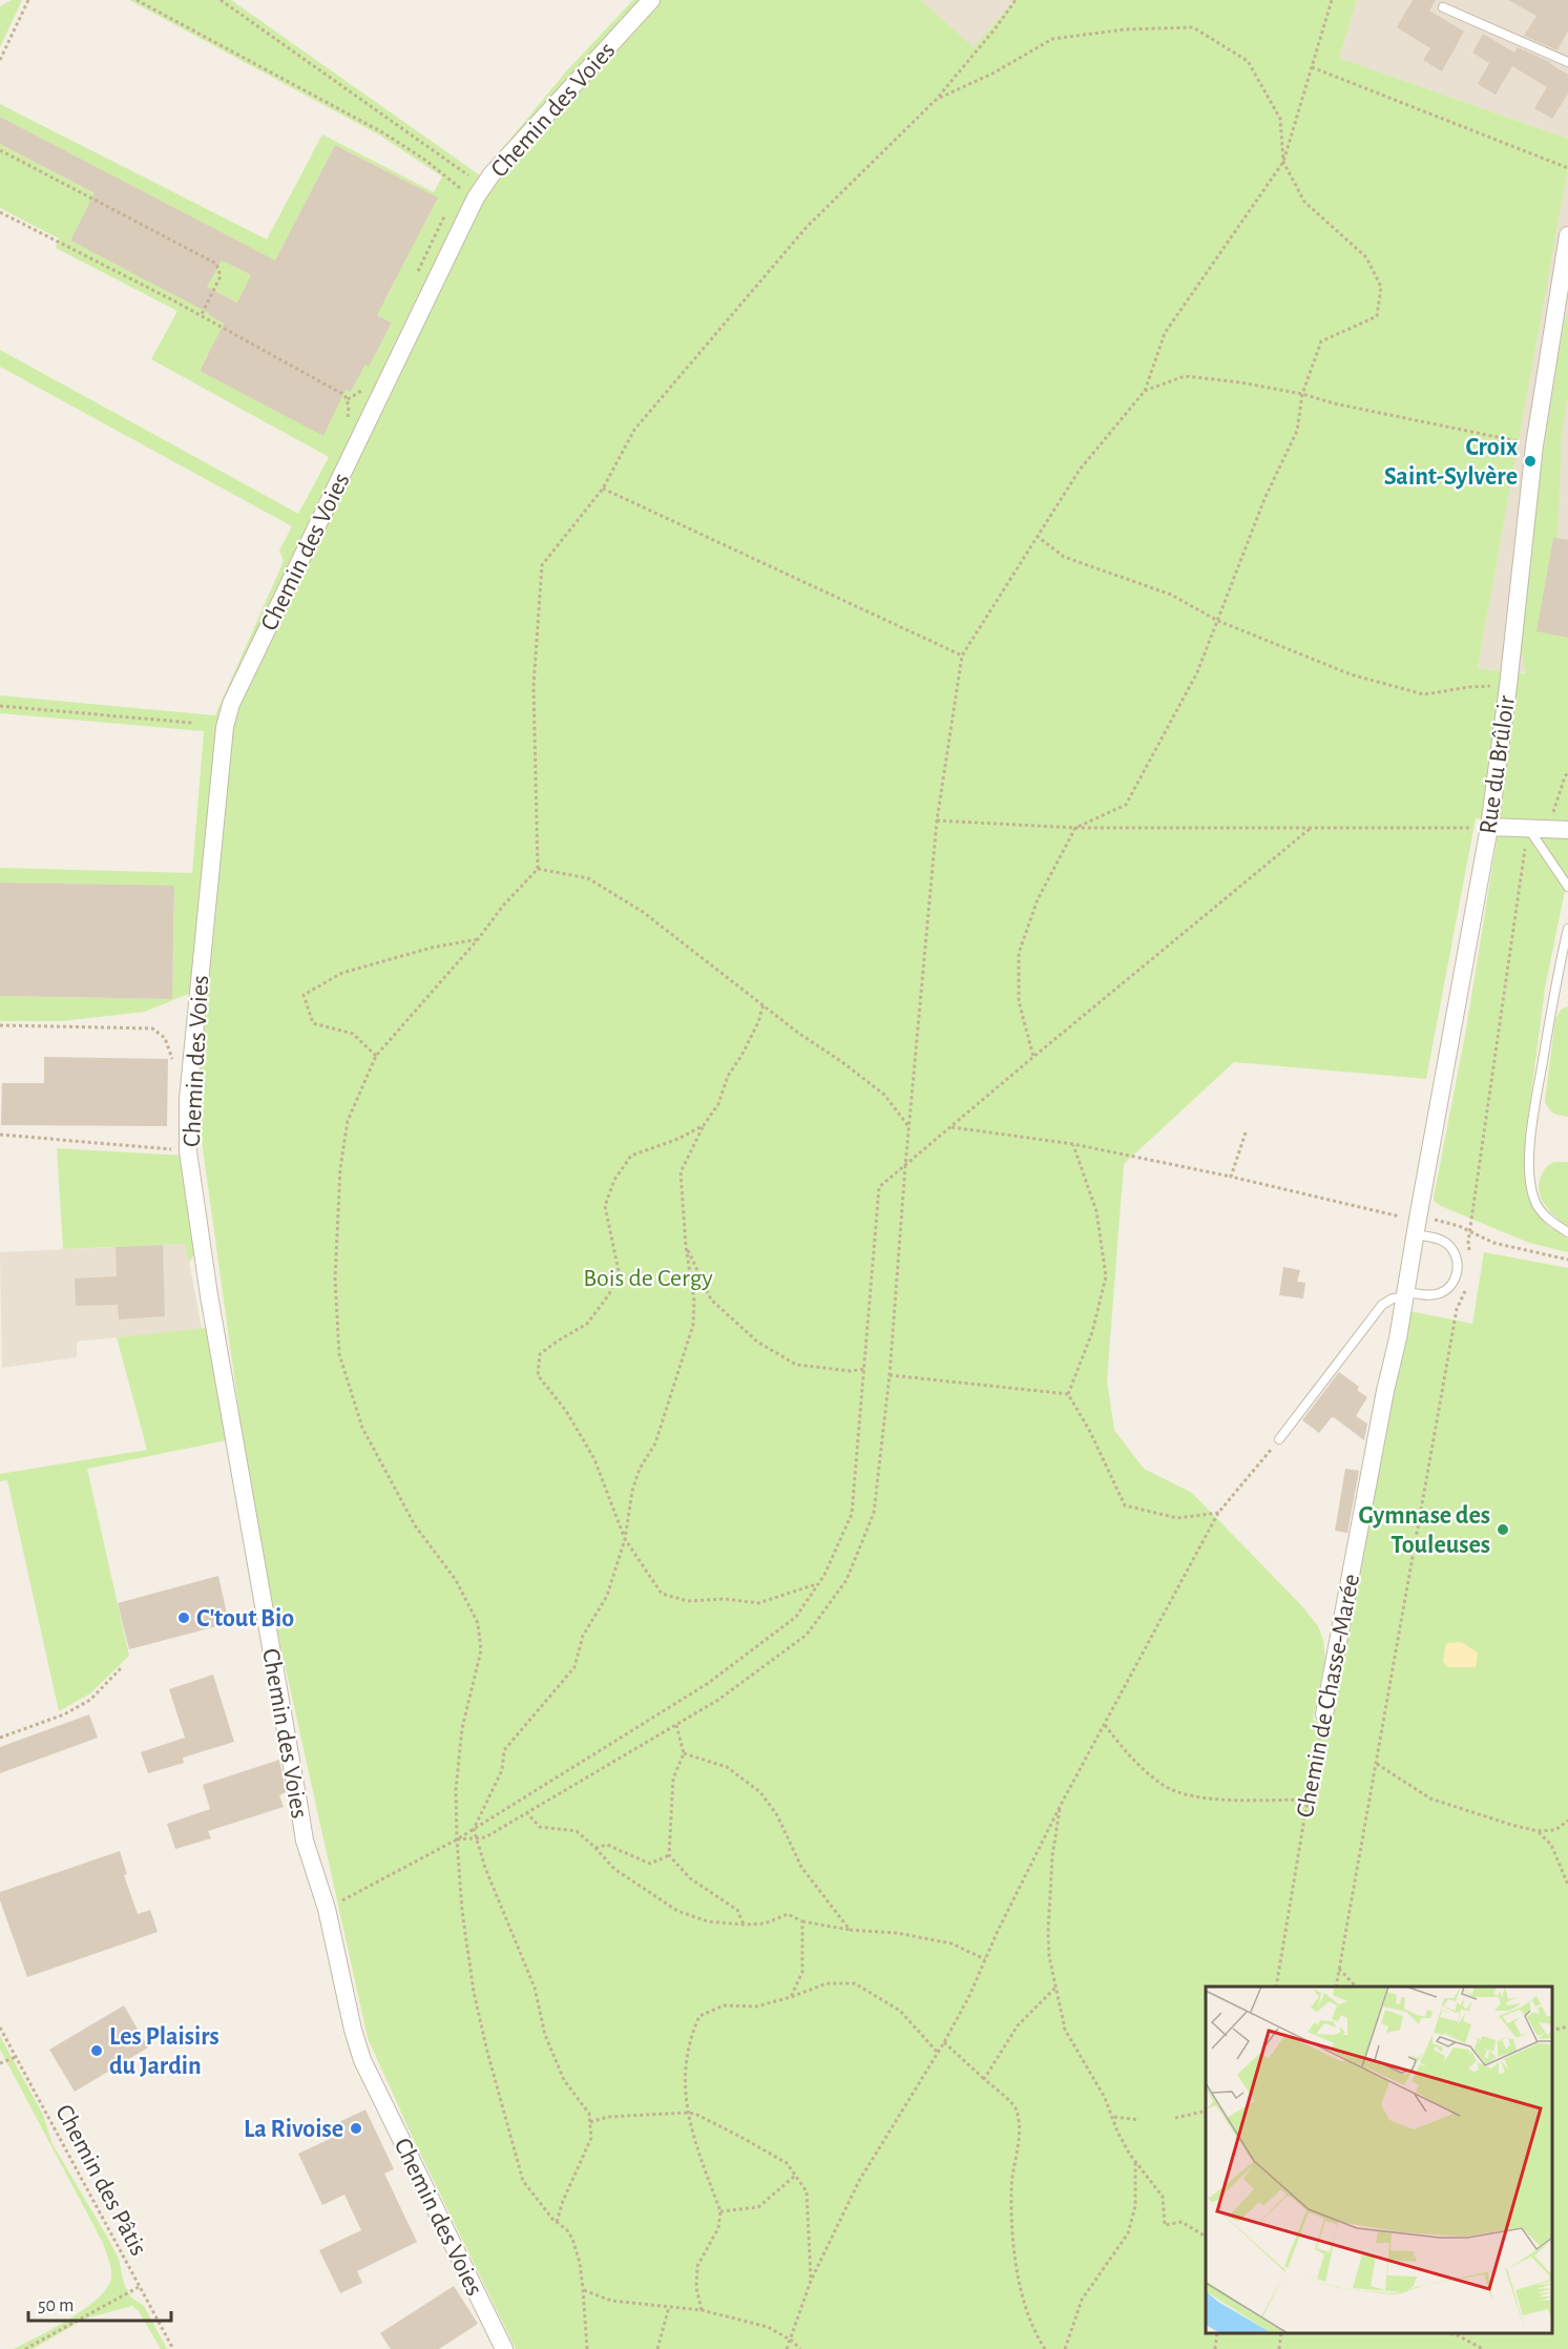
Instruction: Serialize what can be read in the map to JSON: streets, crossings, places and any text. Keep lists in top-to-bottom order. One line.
{"streets":{"street":["Chemin des Voies","Rue du Brûloir","Chemin de Chasse-Marée"],"path":["Chemin des Pâtis"]},"crossings":[["Rue du Brûloir","Chemin de Chasse-Marée"]],"parks":["Bois de Cergy"],"places":["Croix Saint-Sylvère","Gymnase des Touleuses","C'tout Bio","Les Plaisirs du Jardin","La Rivoise"],"scale_bar":"50 m"}
